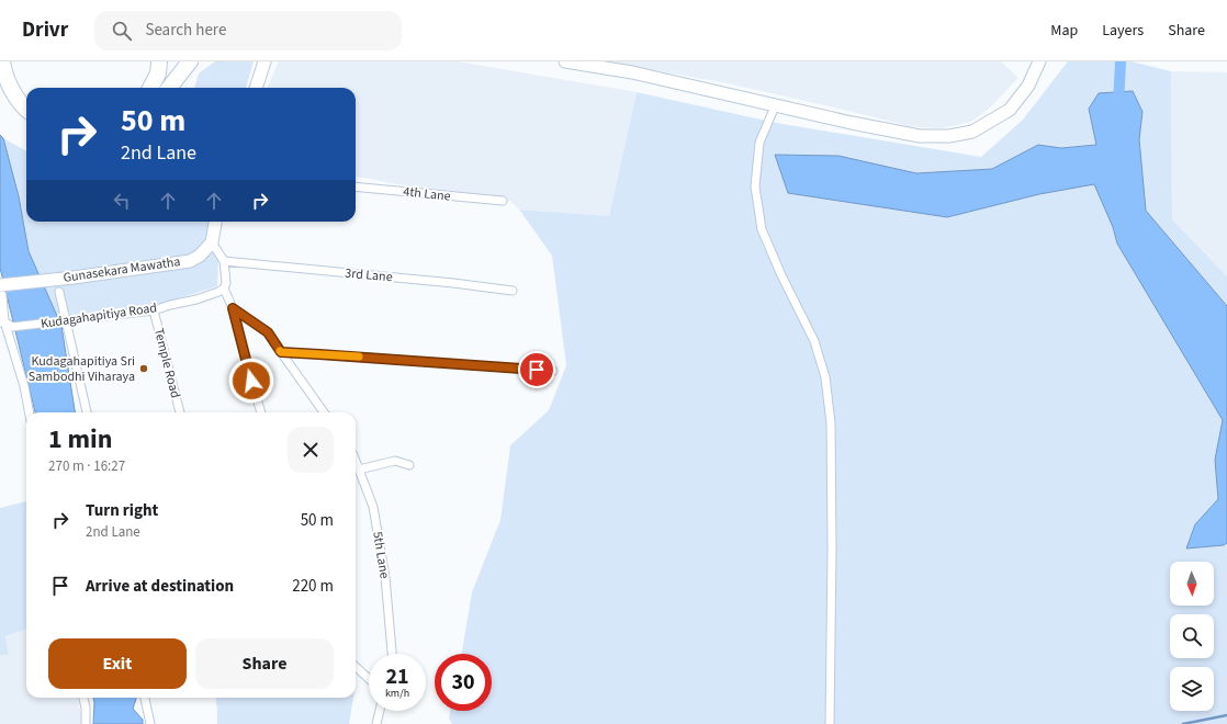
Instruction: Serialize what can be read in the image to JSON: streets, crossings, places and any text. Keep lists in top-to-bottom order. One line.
{"streets":{"street":["4th Lane","Gunasekara Mawatha","3rd Lane","Kudagahapitiya Road","Temple Road","5th Lane"]},"crossings":[["Kudagahapitiya Road","Temple Road"]],"places":["Kudagahapitiya Sri Sambodhi Viharaya"],"north":"bottom","page":{"header":"Drivr","search":"Search here","nav":["Map","Layers","Share"],"turn":["50 m","2nd Lane"],"heading":["1 min","270 m · 16:27"],"list":[{"name":"Turn right","note":"2nd Lane","value":"50 m"},{"name":"Arrive at destination","value":"220 m"}],"buttons":["Exit","Share"],"speed":"21 km/h","limit":"30"}}
